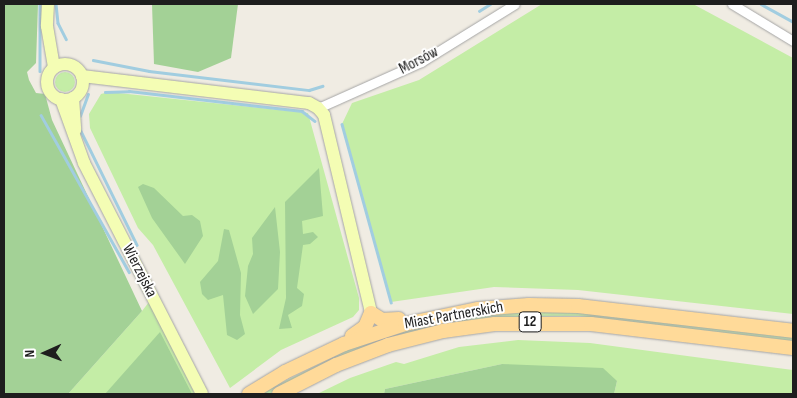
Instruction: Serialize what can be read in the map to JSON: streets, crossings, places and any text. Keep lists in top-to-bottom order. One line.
{"streets":{"main road":["Miast Partnerskich","12"],"street":["Morsów","Wierzejska"]},"north":"left"}
